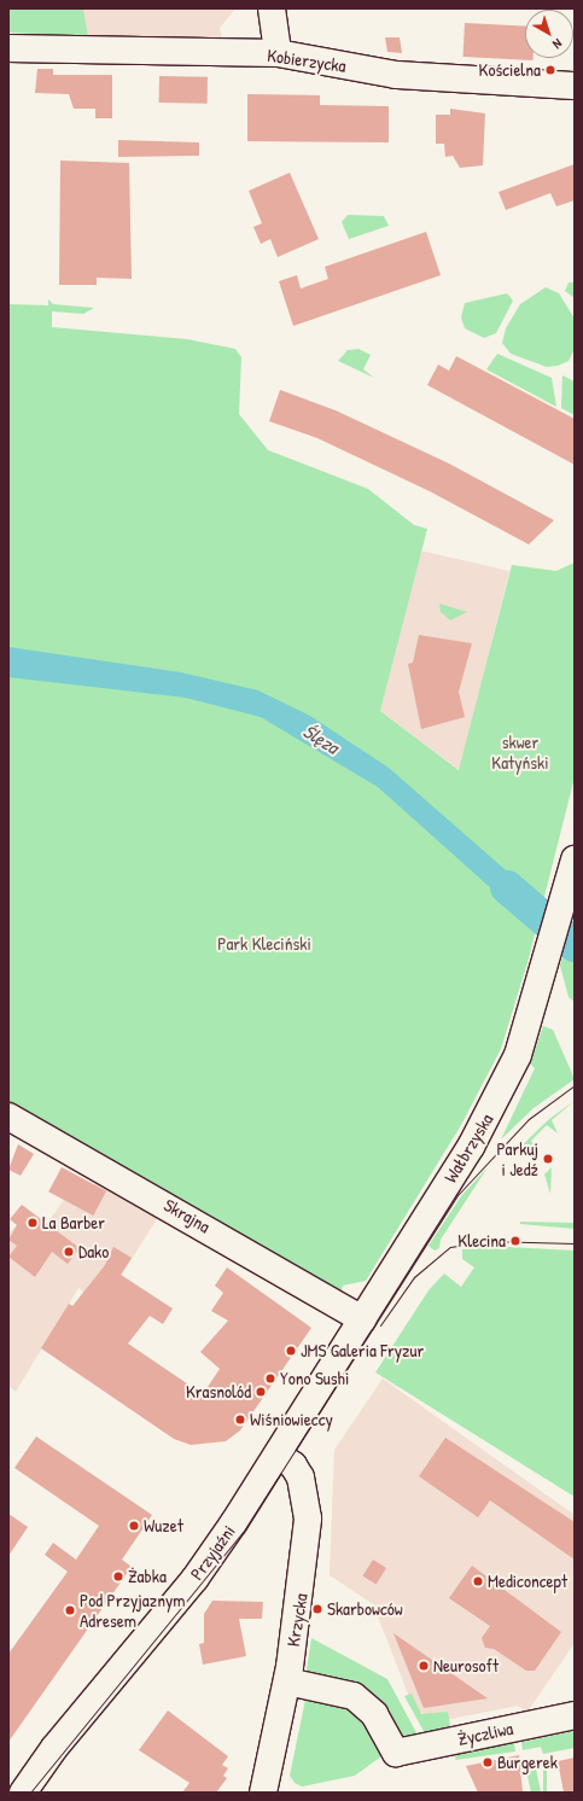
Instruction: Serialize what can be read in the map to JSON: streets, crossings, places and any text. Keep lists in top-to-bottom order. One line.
{"streets":{"street":["Kobierzycka","Wałbrzyska","Skrajna","Przyjaźni","Krzycka","Życzliwa"]},"crossings":[["Wałbrzyska","Skrajna"],["Wałbrzyska","Przyjaźni"],["Skrajna","Przyjaźni"],["Przyjaźni","Krzycka"],["Krzycka","Życzliwa"]],"water":["Ślęza"],"parks":["skwer Katyński","Park Kleciński"],"places":["Kościelna","Parkuj i Jedź","La Barber","Klecina","Dako","JMS Galeria Fryzur","Yono Sushi","Krasnolód","Wiśniowieccy","Wuzet","Żabka","Mediconcept","Skarbowców","Pod Przyjaznym Adresem","Neurosoft","Burgerek"],"north":"bottom right"}
